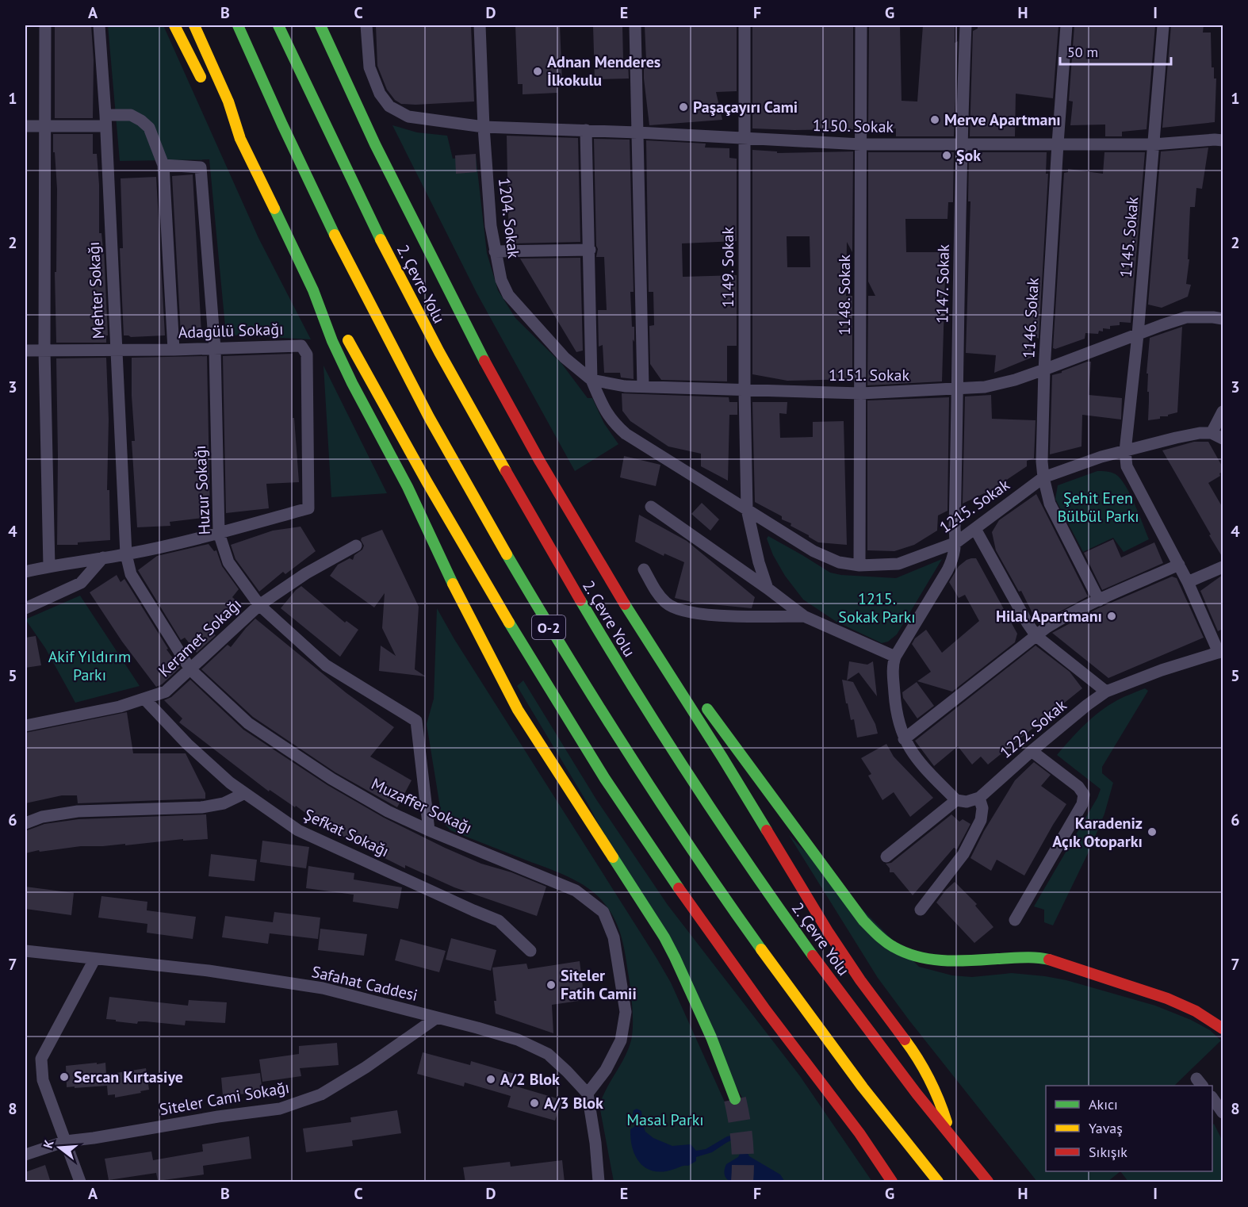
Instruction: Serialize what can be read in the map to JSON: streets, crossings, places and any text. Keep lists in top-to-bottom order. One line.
{"streets":{"highway":["2. Çevre Yolu","O-2"],"street":["1150. Sokak","1204. Sokak","1145. Sokak","1149. Sokak","1147. Sokak","Mehter Sokağı","1148. Sokak","1146. Sokak","Adagülü Sokağı","1151. Sokak","Huzur Sokağı","1215. Sokak","Keramet Sokağı","1222. Sokak","Muzaffer Sokağı","Şefkat Sokağı","Safahat Caddesi","Siteler Cami Sokağı"]},"crossings":[["1150. Sokak","1204. Sokak"],["1150. Sokak","1145. Sokak"],["1150. Sokak","1149. Sokak"],["1150. Sokak","1147. Sokak"],["1150. Sokak","1148. Sokak"],["1150. Sokak","1146. Sokak"],["1204. Sokak","1151. Sokak"],["1204. Sokak","1215. Sokak"],["1145. Sokak","1151. Sokak"],["1145. Sokak","1215. Sokak"],["1149. Sokak","1151. Sokak"],["1149. Sokak","1215. Sokak"],["1147. Sokak","1151. Sokak"],["1147. Sokak","1215. Sokak"],["Mehter Sokağı","Adagülü Sokağı"],["Mehter Sokağı","Muzaffer Sokağı"],["1148. Sokak","1151. Sokak"],["1148. Sokak","1215. Sokak"],["1146. Sokak","1151. Sokak"],["1146. Sokak","1215. Sokak"],["Adagülü Sokağı","Huzur Sokağı"],["1151. Sokak","1215. Sokak"],["Huzur Sokağı","Keramet Sokağı"],["Huzur Sokağı","Muzaffer Sokağı"],["Keramet Sokağı","Muzaffer Sokağı"],["Keramet Sokağı","Şefkat Sokağı"],["Muzaffer Sokağı","Safahat Caddesi"],["Safahat Caddesi","Siteler Cami Sokağı"]],"parks":["Şehit Eren Bülbül Parkı","1215. Sokak Parkı","Akif Yıldırım Parkı","Masal Parkı"],"places":["Adnan Menderes İlkokulu","Paşaçayırı Cami","Merve Apartmanı","Şok","Hilal Apartmanı","Karadeniz Açık Otoparkı","Siteler Fatih Camii","Sercan Kırtasiye","A/2 Blok","A/3 Blok"],"legend":["Akıcı","Yavaş","Sıkışık"],"scale_bar":"50 m","north":"left","grid":{"columns":["A","B","C","D","E","F","G","H","I"],"rows":["1","2","3","4","5","6","7","8"]}}
